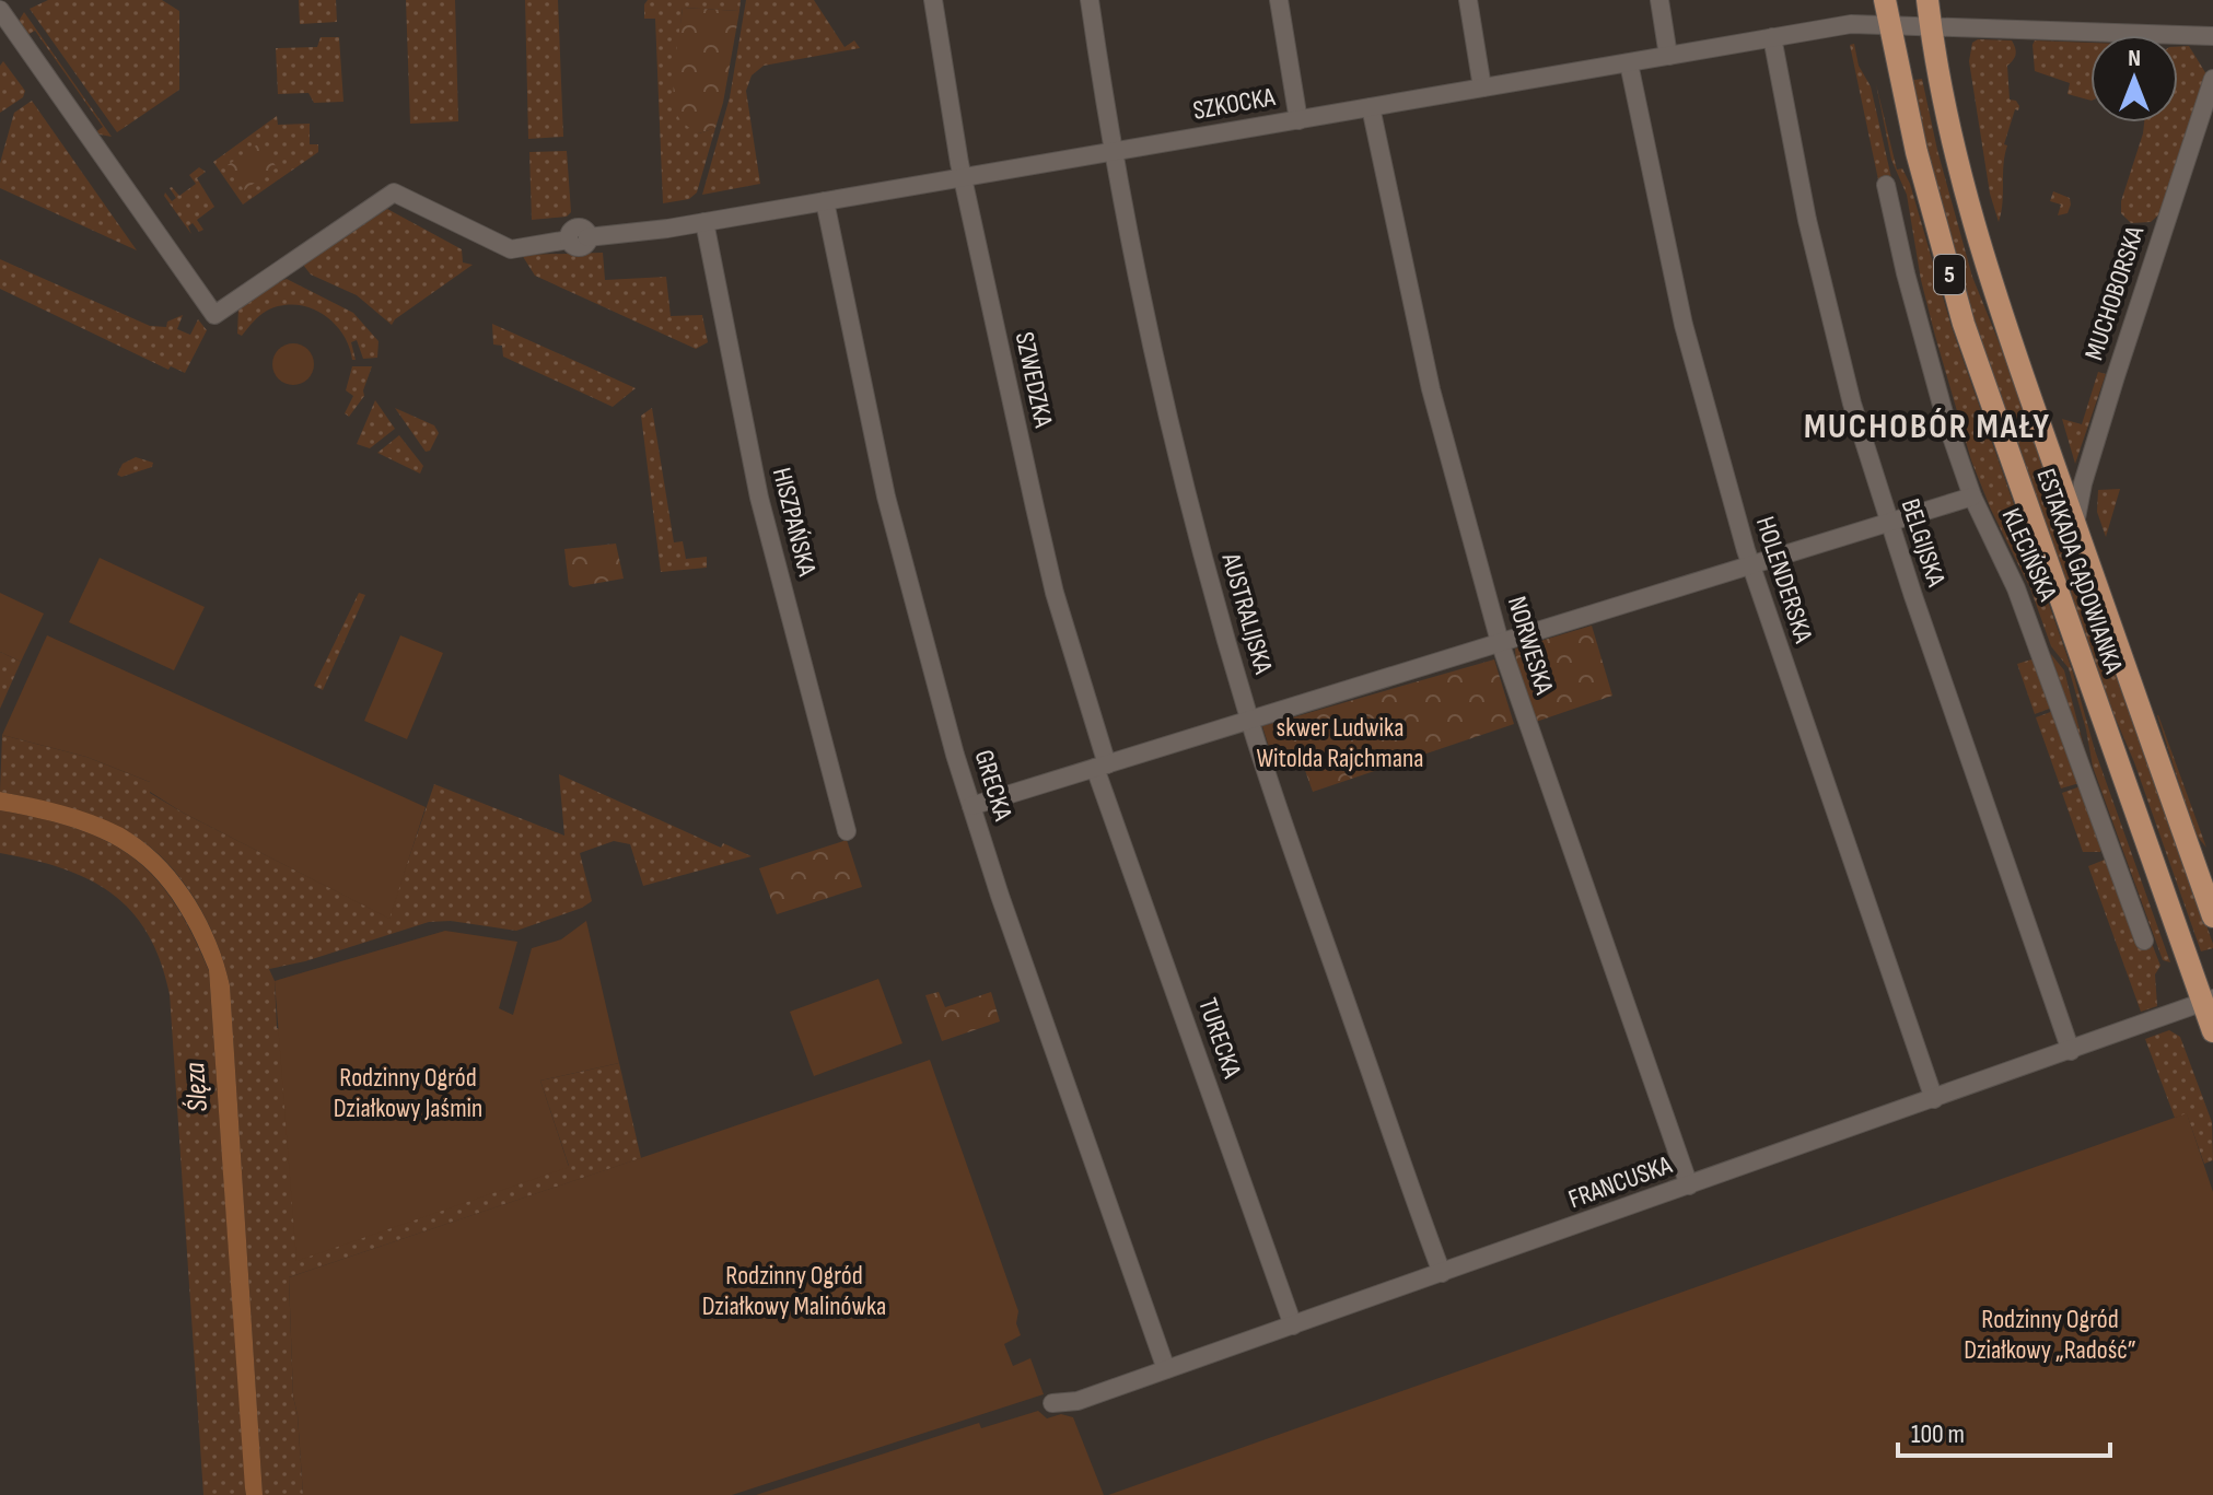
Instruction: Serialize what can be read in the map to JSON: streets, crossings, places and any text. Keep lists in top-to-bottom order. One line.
{"streets":{"main road":["5","ESTAKADA GĄDOWIANKA"],"street":["SZKOCKA","MUCHOBORSKA","SZWEDZKA","HISZPAŃSKA","BELGIJSKA","KLECIŃSKA","HOLENDERSKA","AUSTRALIJSKA","NORWESKA","GRECKA","TURECKA","FRANCUSKA"]},"crossings":[["SZKOCKA","SZWEDZKA"],["SZKOCKA","HISZPAŃSKA"],["SZKOCKA","BELGIJSKA"],["SZKOCKA","ESTAKADA GĄDOWIANKA"],["SZKOCKA","HOLENDERSKA"],["SZKOCKA","AUSTRALIJSKA"],["SZKOCKA","NORWESKA"],["SZKOCKA","GRECKA"],["5","ESTAKADA GĄDOWIANKA"],["5","FRANCUSKA"],["MUCHOBORSKA","ESTAKADA GĄDOWIANKA"],["SZWEDZKA","TURECKA"],["BELGIJSKA","FRANCUSKA"],["ESTAKADA GĄDOWIANKA","FRANCUSKA"],["HOLENDERSKA","FRANCUSKA"],["AUSTRALIJSKA","FRANCUSKA"],["NORWESKA","FRANCUSKA"],["GRECKA","FRANCUSKA"],["TURECKA","FRANCUSKA"]],"districts":["MUCHOBÓR MAŁY"],"water":["Ślęza"],"parks":["skwer Ludwika Witolda Rajchmana","Rodzinny Ogród Działkowy Jaśmin","Rodzinny Ogród Działkowy Malinówka","Rodzinny Ogród Działkowy „Radość”"],"scale_bar":"100 m","north":"top"}
